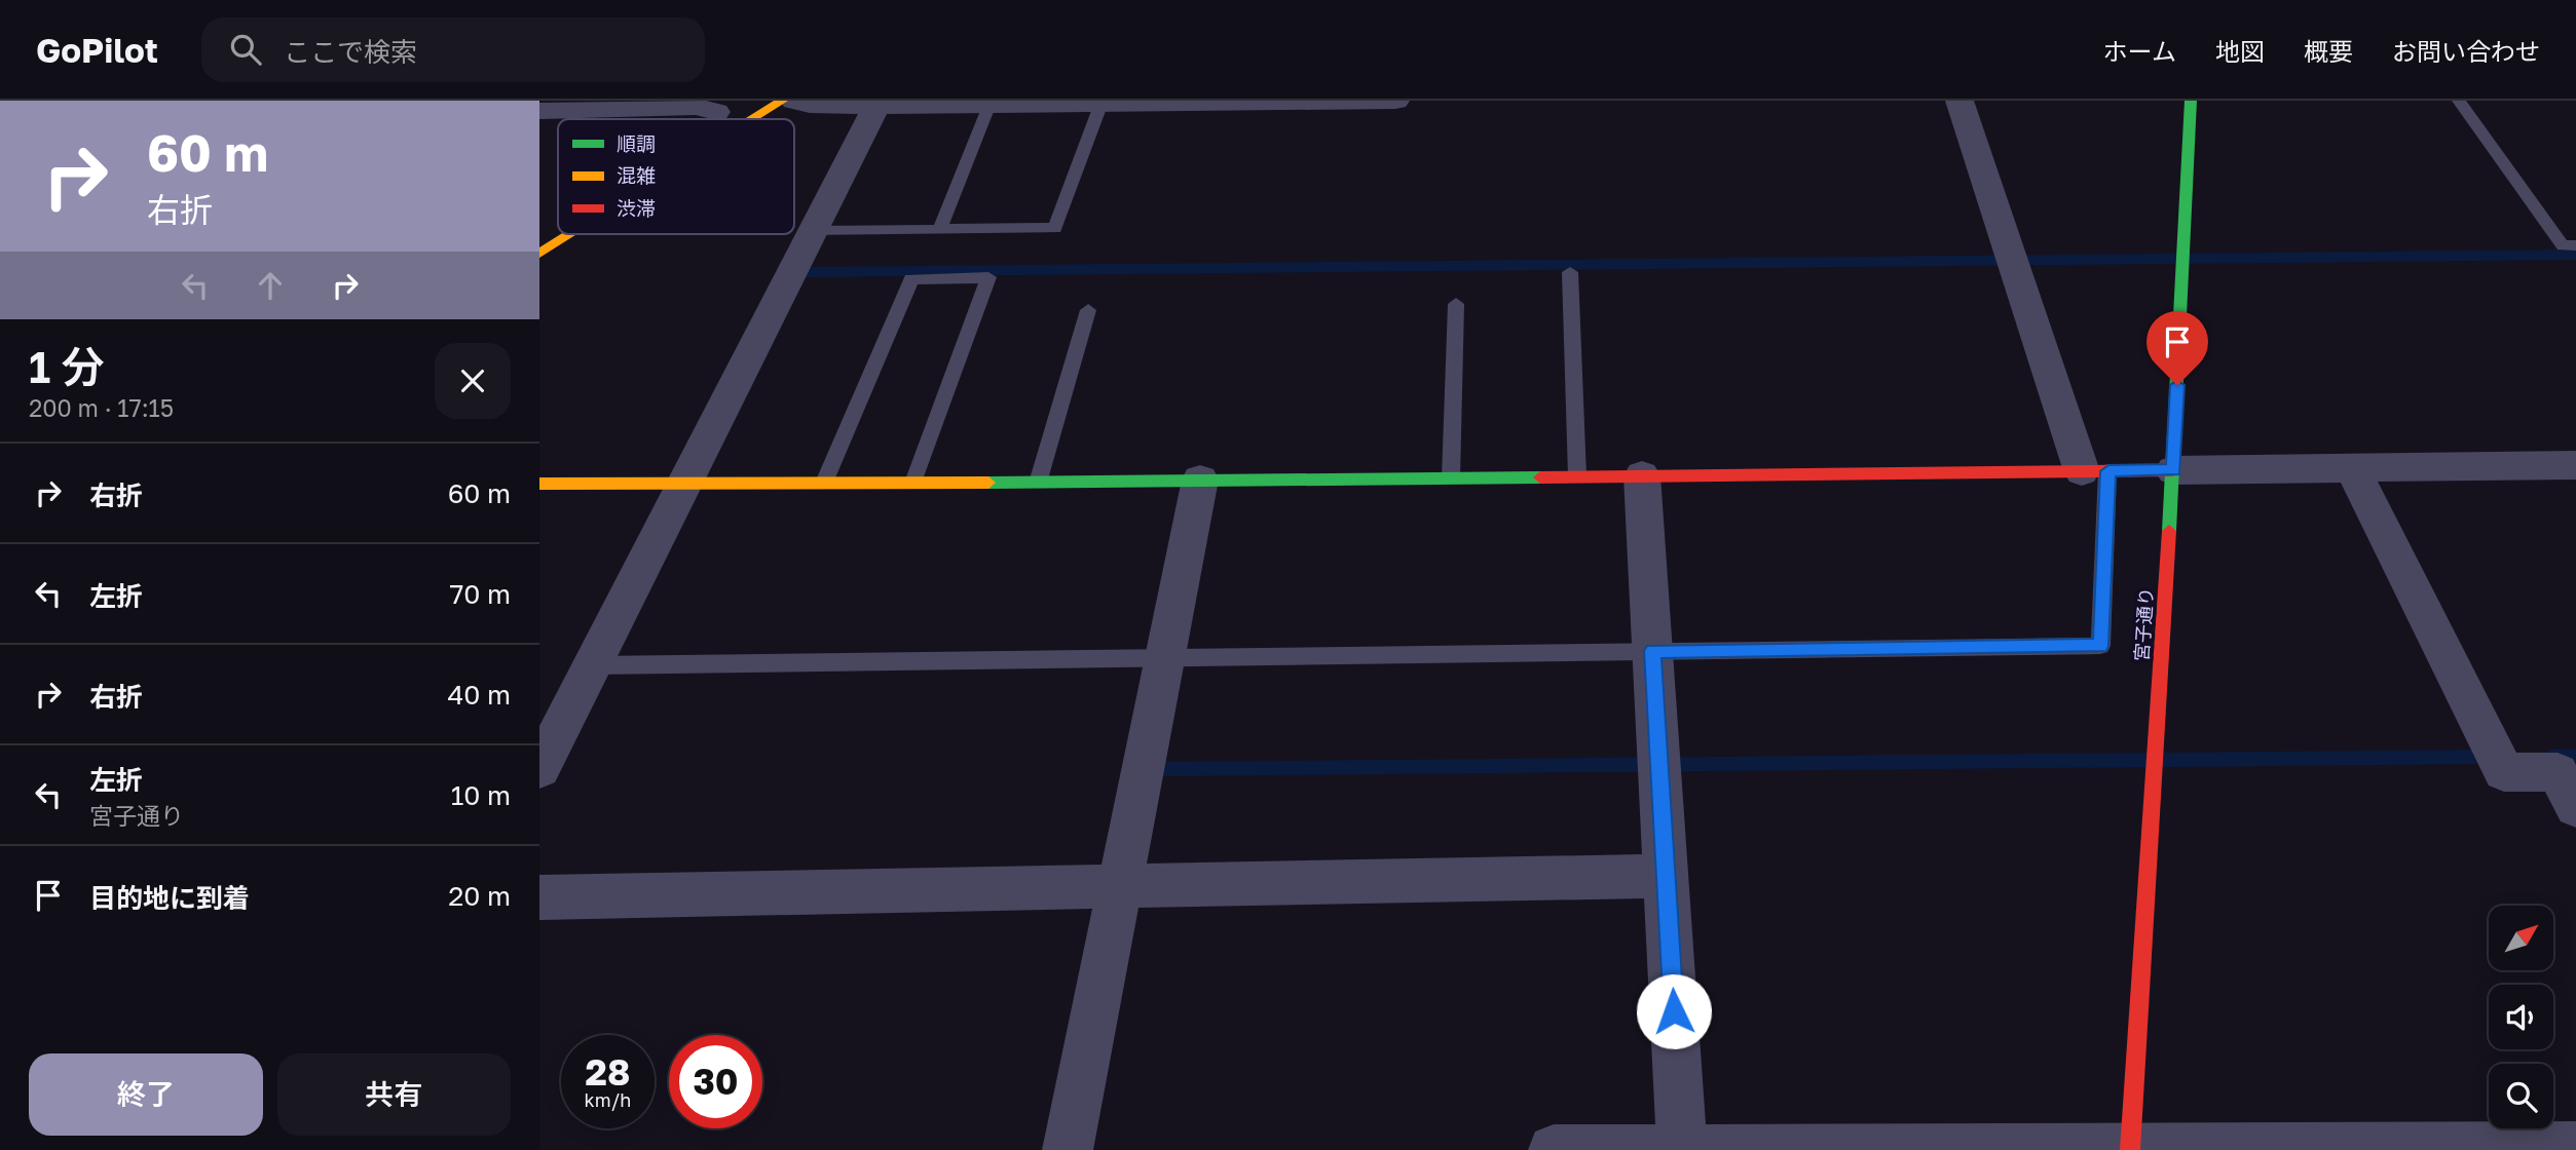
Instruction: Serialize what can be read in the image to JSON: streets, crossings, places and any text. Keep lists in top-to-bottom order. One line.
{"streets":{"main road":["宮子通り"]},"legend":["順調","混雑","渋滞"],"north":"top right","page":{"header":"GoPilot","search":"ここで検索","nav":["ホーム","地図","概要","お問い合わせ"],"turn":["60 m","右折"],"heading":["1 分","200 m · 17:15"],"list":[{"name":"右折","value":"60 m"},{"name":"左折","value":"70 m"},{"name":"右折","value":"40 m"},{"name":"左折","note":"宮子通り","value":"10 m"},{"name":"目的地に到着","value":"20 m"}],"speed":"28 km/h","limit":"30","buttons":["終了","共有"]}}
